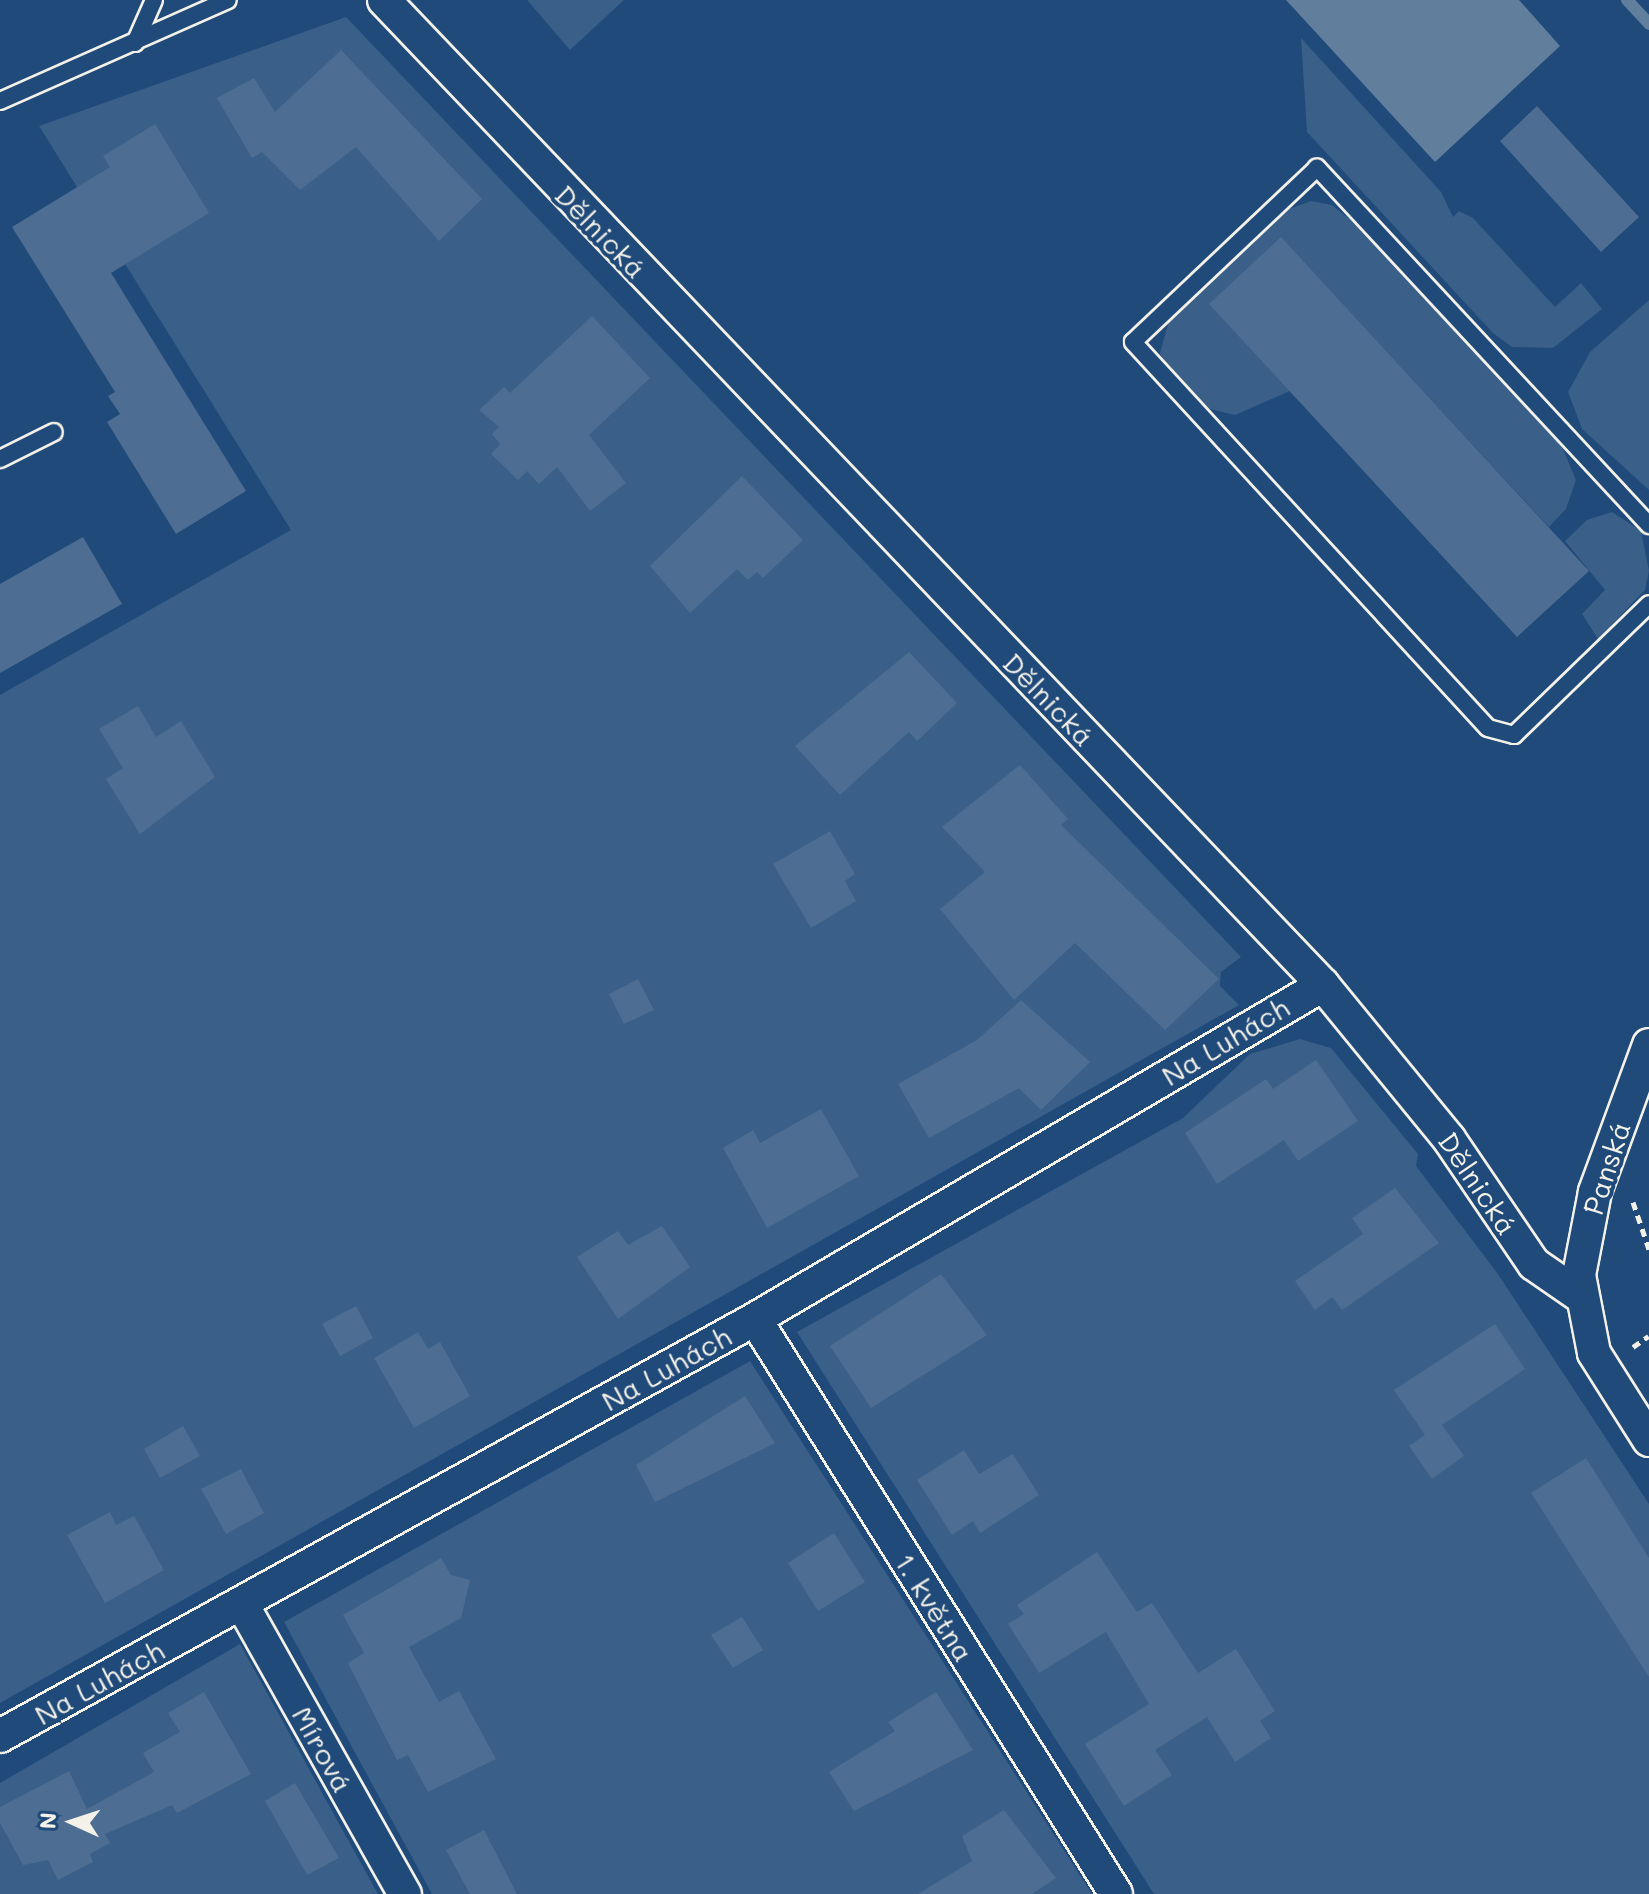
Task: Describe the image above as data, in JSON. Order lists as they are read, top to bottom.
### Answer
{
  "streets": {
    "street": [
      "Dělnická",
      "Na Luhách",
      "Panská",
      "1. května",
      "Mírová"
    ]
  },
  "crossings": [
    ["Dělnická", "Na Luhách"],
    ["Dělnická", "Panská"],
    ["Na Luhách", "1. května"],
    ["Na Luhách", "Mírová"]
  ],
  "north": "left"
}
